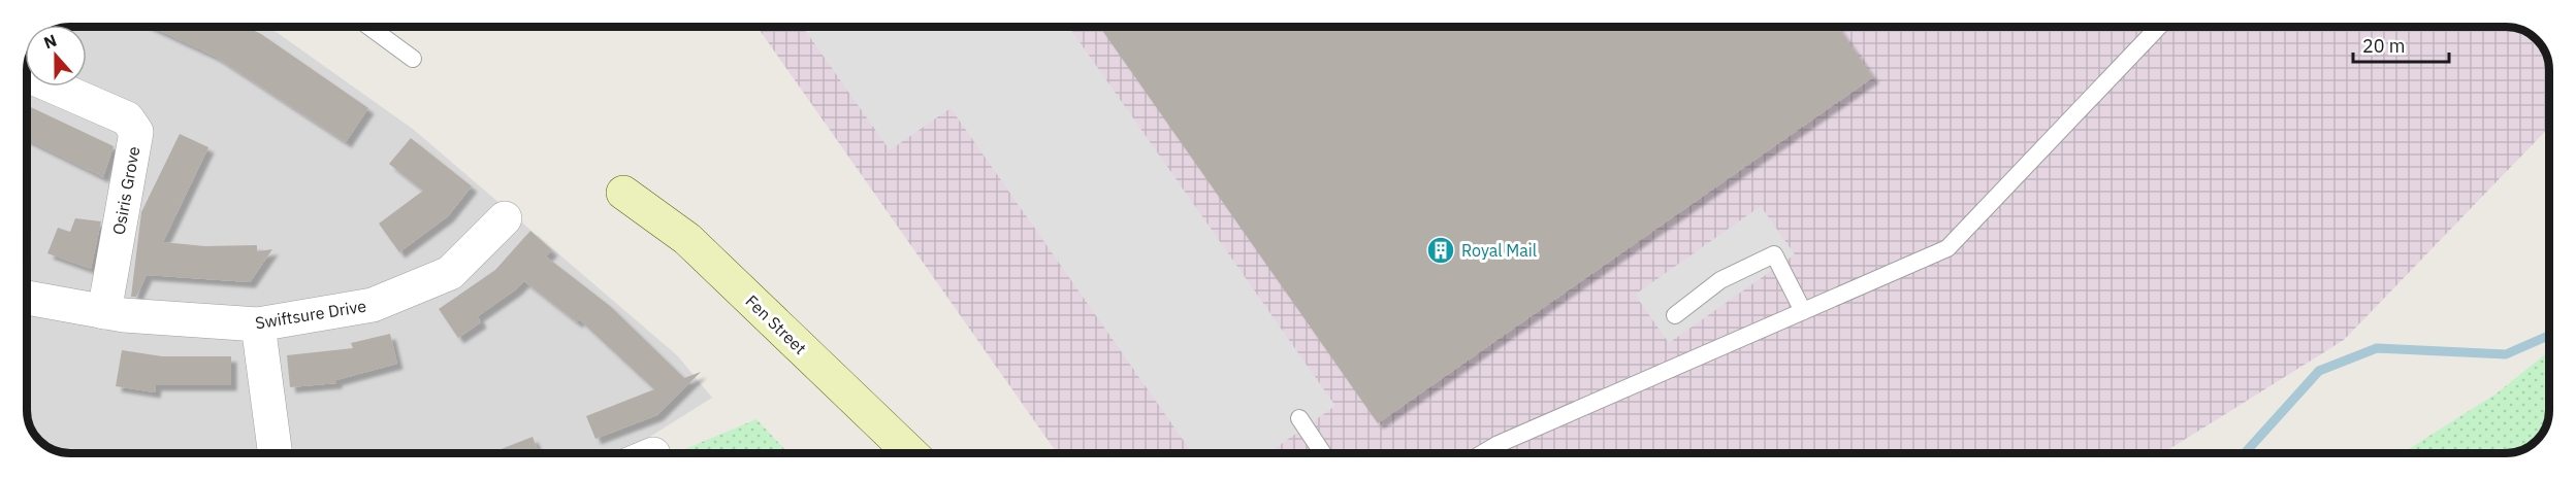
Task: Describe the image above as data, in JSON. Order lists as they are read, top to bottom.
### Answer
{
  "streets": {
    "street": ["Osiris Grove", "Swiftsure Drive", "Fen Street"]
  },
  "crossings": [
    ["Osiris Grove", "Swiftsure Drive"]
  ],
  "places": {
    "building": ["Royal Mail"]
  },
  "scale_bar": "20 m",
  "north": "top"
}
